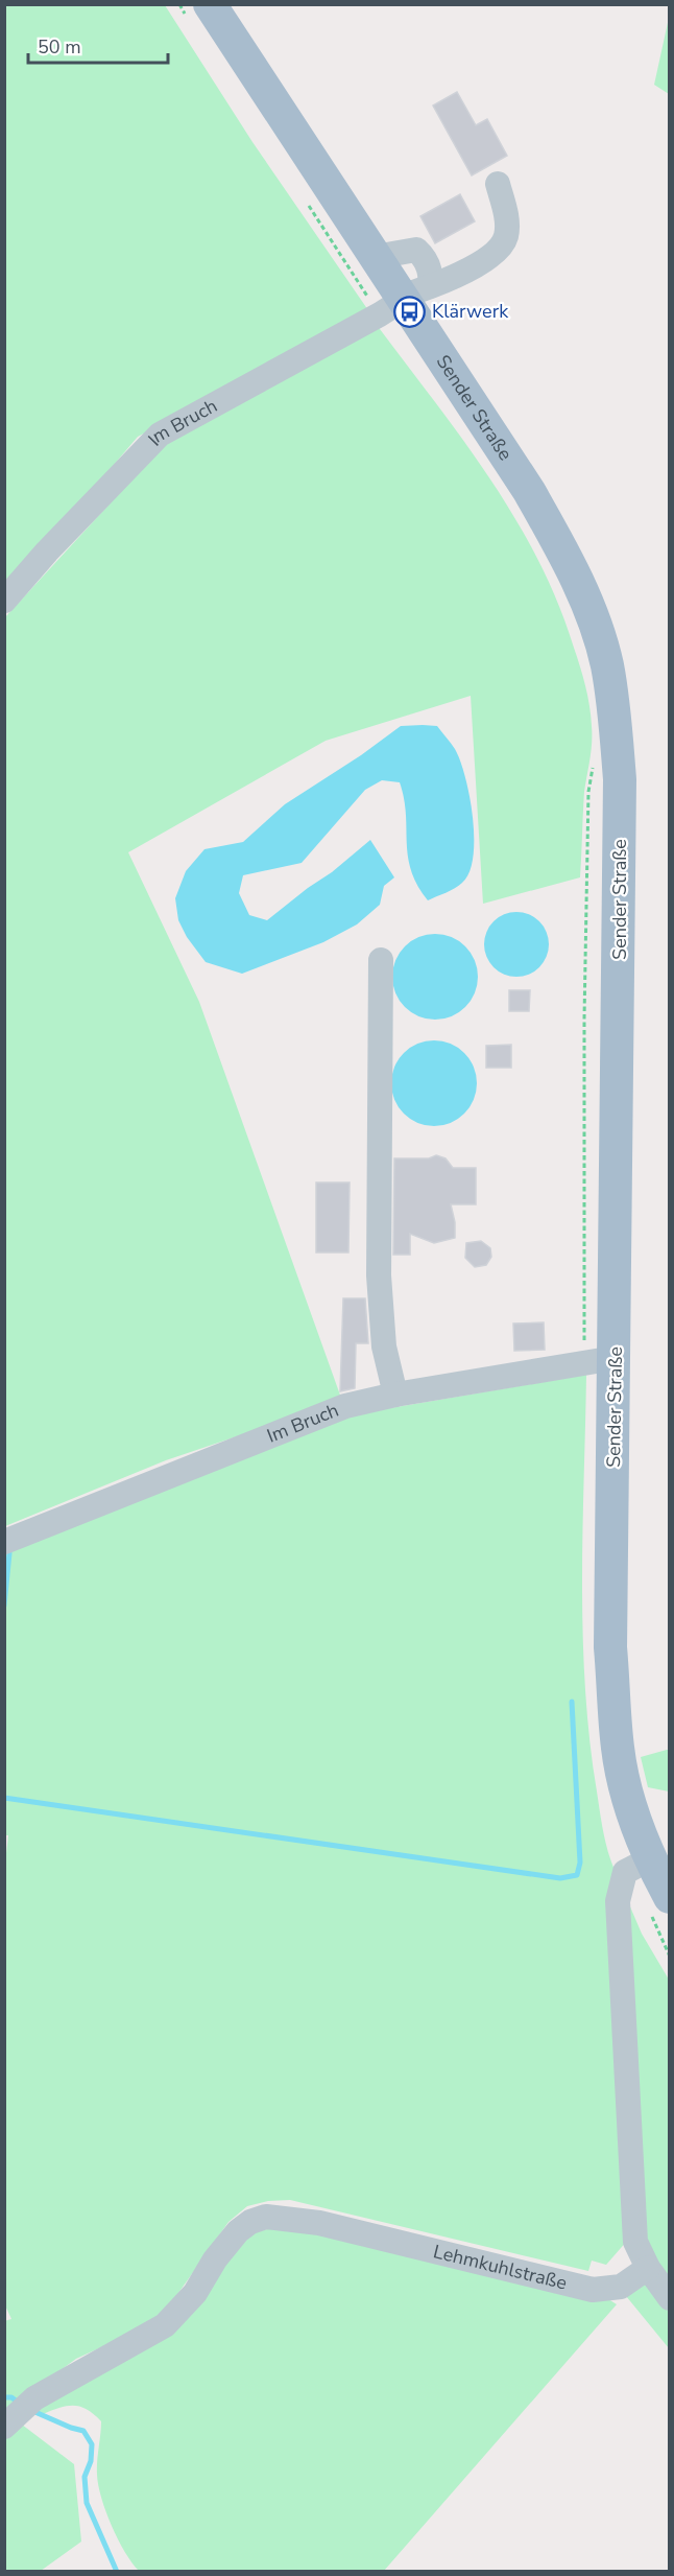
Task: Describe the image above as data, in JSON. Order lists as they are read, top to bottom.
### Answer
{
  "streets": {
    "main road": ["Sender Straße"],
    "street": ["Im Bruch", "Lehmkuhlstraße"]
  },
  "crossings": [
    ["Sender Straße", "Im Bruch"]
  ],
  "places": {
    "bus stop": ["Klärwerk"]
  },
  "scale_bar": "50 m"
}
